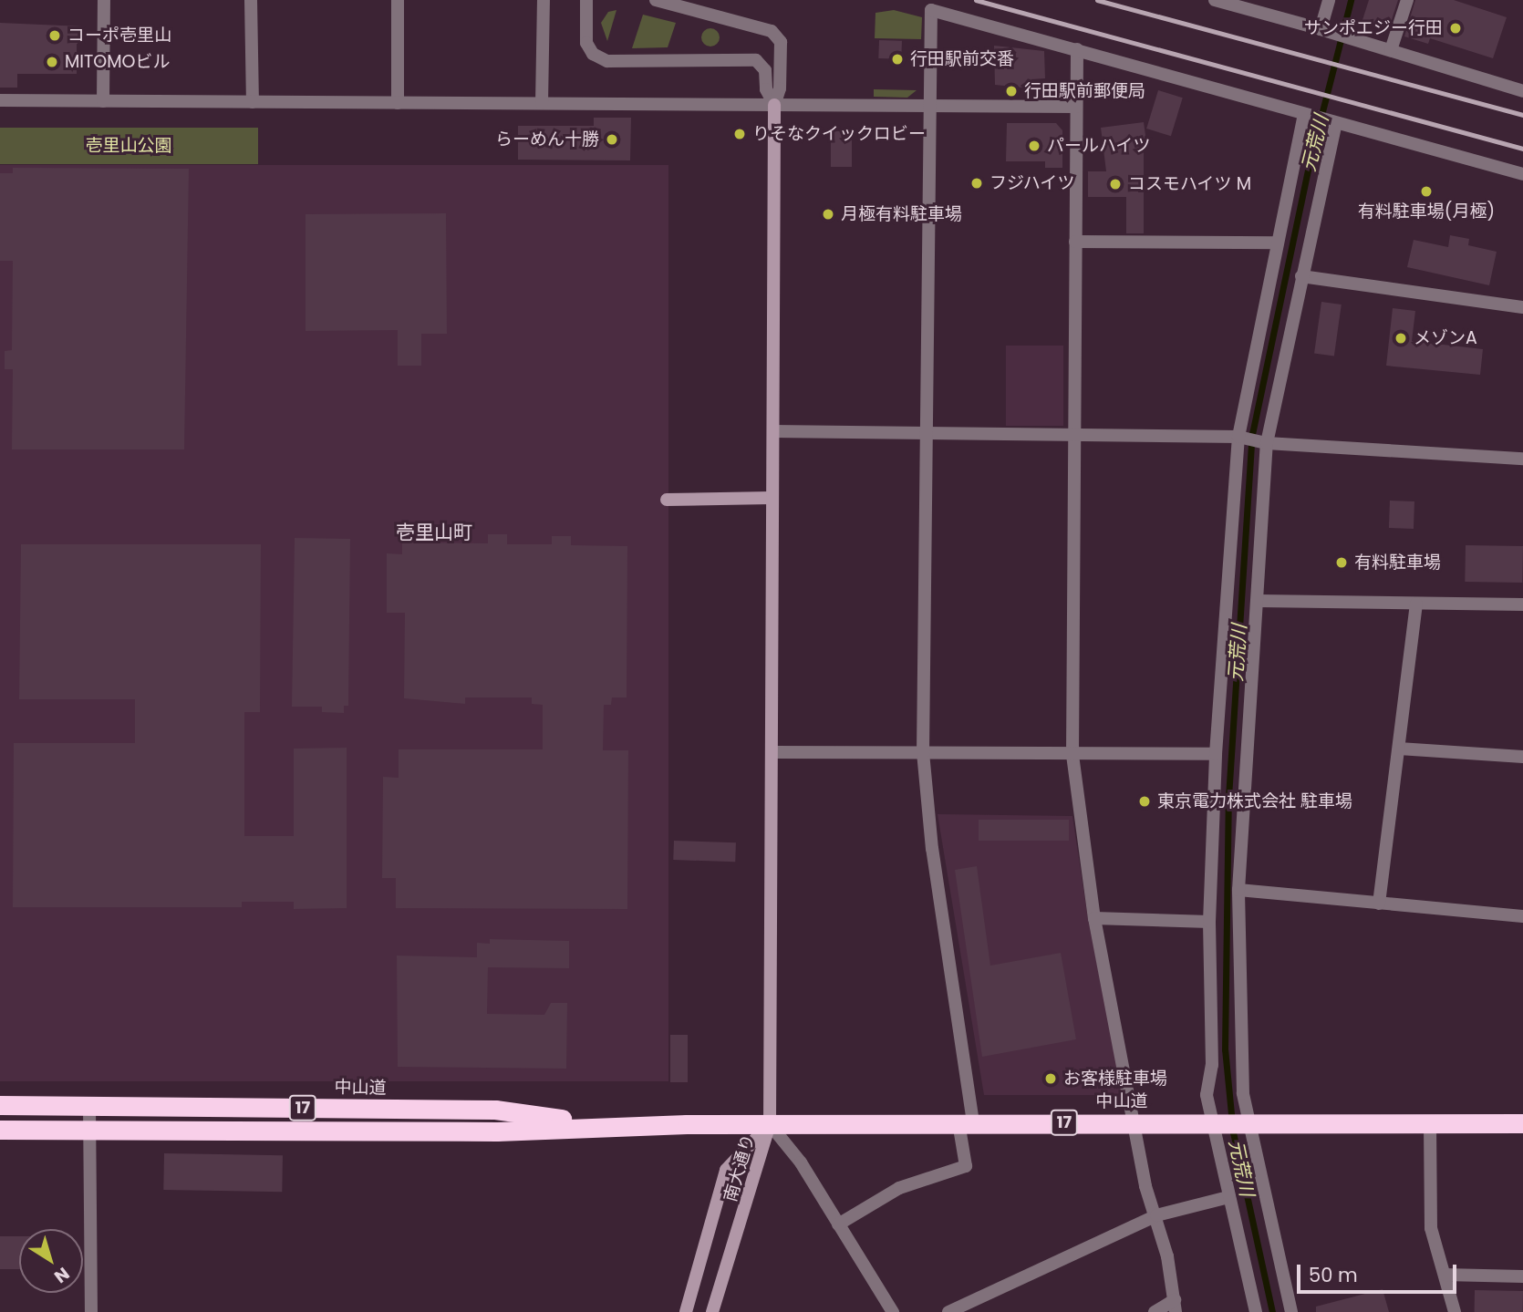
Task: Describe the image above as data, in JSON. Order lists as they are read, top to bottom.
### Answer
{
  "streets": {
    "highway": ["中山道", "17"],
    "main road": ["南大通り"]
  },
  "crossings": [
    ["中山道", "南大通り"]
  ],
  "districts": ["壱里山町"],
  "water": ["元荒川"],
  "parks": ["壱里山公園"],
  "places": [
    "サンポエジー行田",
    "コーポ壱里山",
    "行田駅前交番",
    "MITOMOビル",
    "行田駅前郵便局",
    "りそなクイックロビー",
    "らーめん十勝",
    "パールハイツ",
    "フジハイツ",
    "コスモハイツ M",
    "有料駐車場(月極)",
    "月極有料駐車場",
    "メゾンA",
    "有料駐車場",
    "東京電力株式会社 駐車場",
    "お客様駐車場"
  ],
  "scale_bar": "50 m",
  "north": "bottom right"
}
